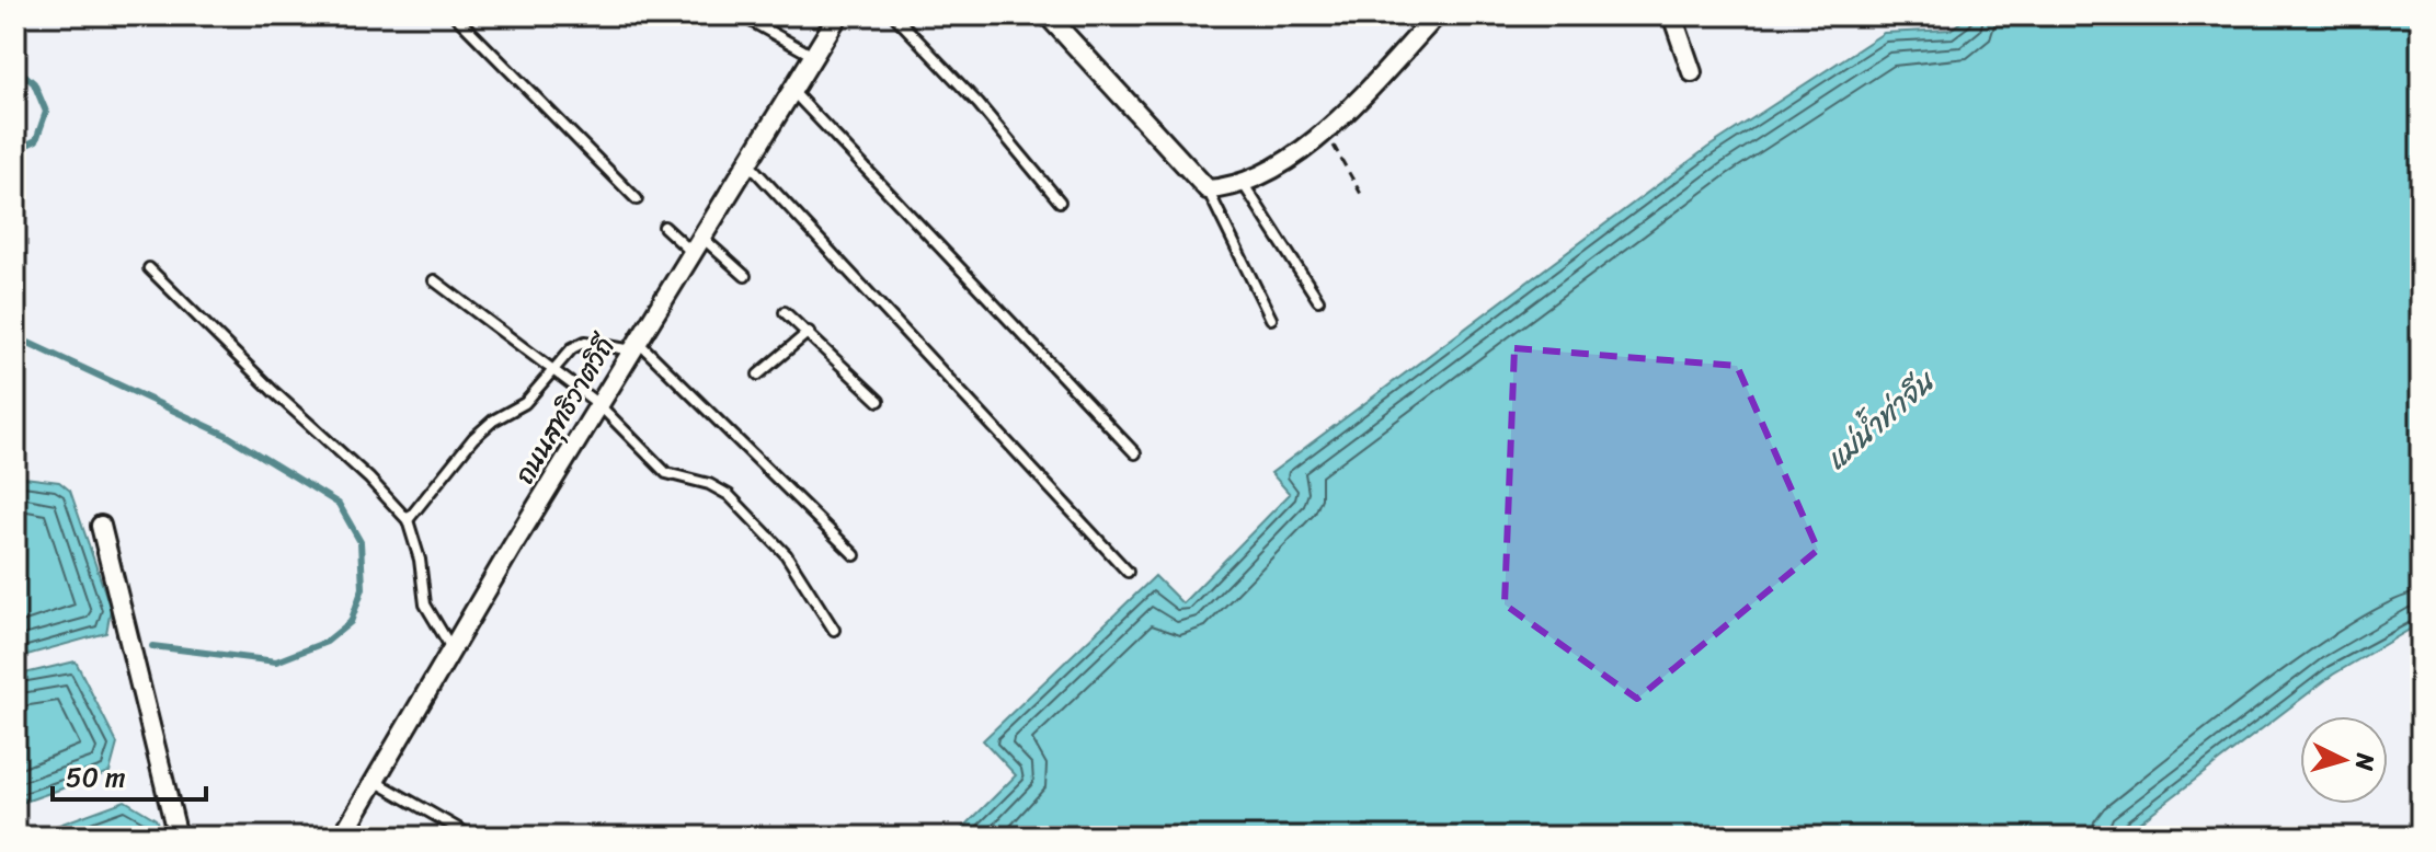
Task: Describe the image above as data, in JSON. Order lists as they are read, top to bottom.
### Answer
{
  "streets": {
    "street": ["ถนนสุทธิวาตวิถี"]
  },
  "water": ["แม่น้ำท่าจีน"],
  "scale_bar": "50 m",
  "north": "right"
}
